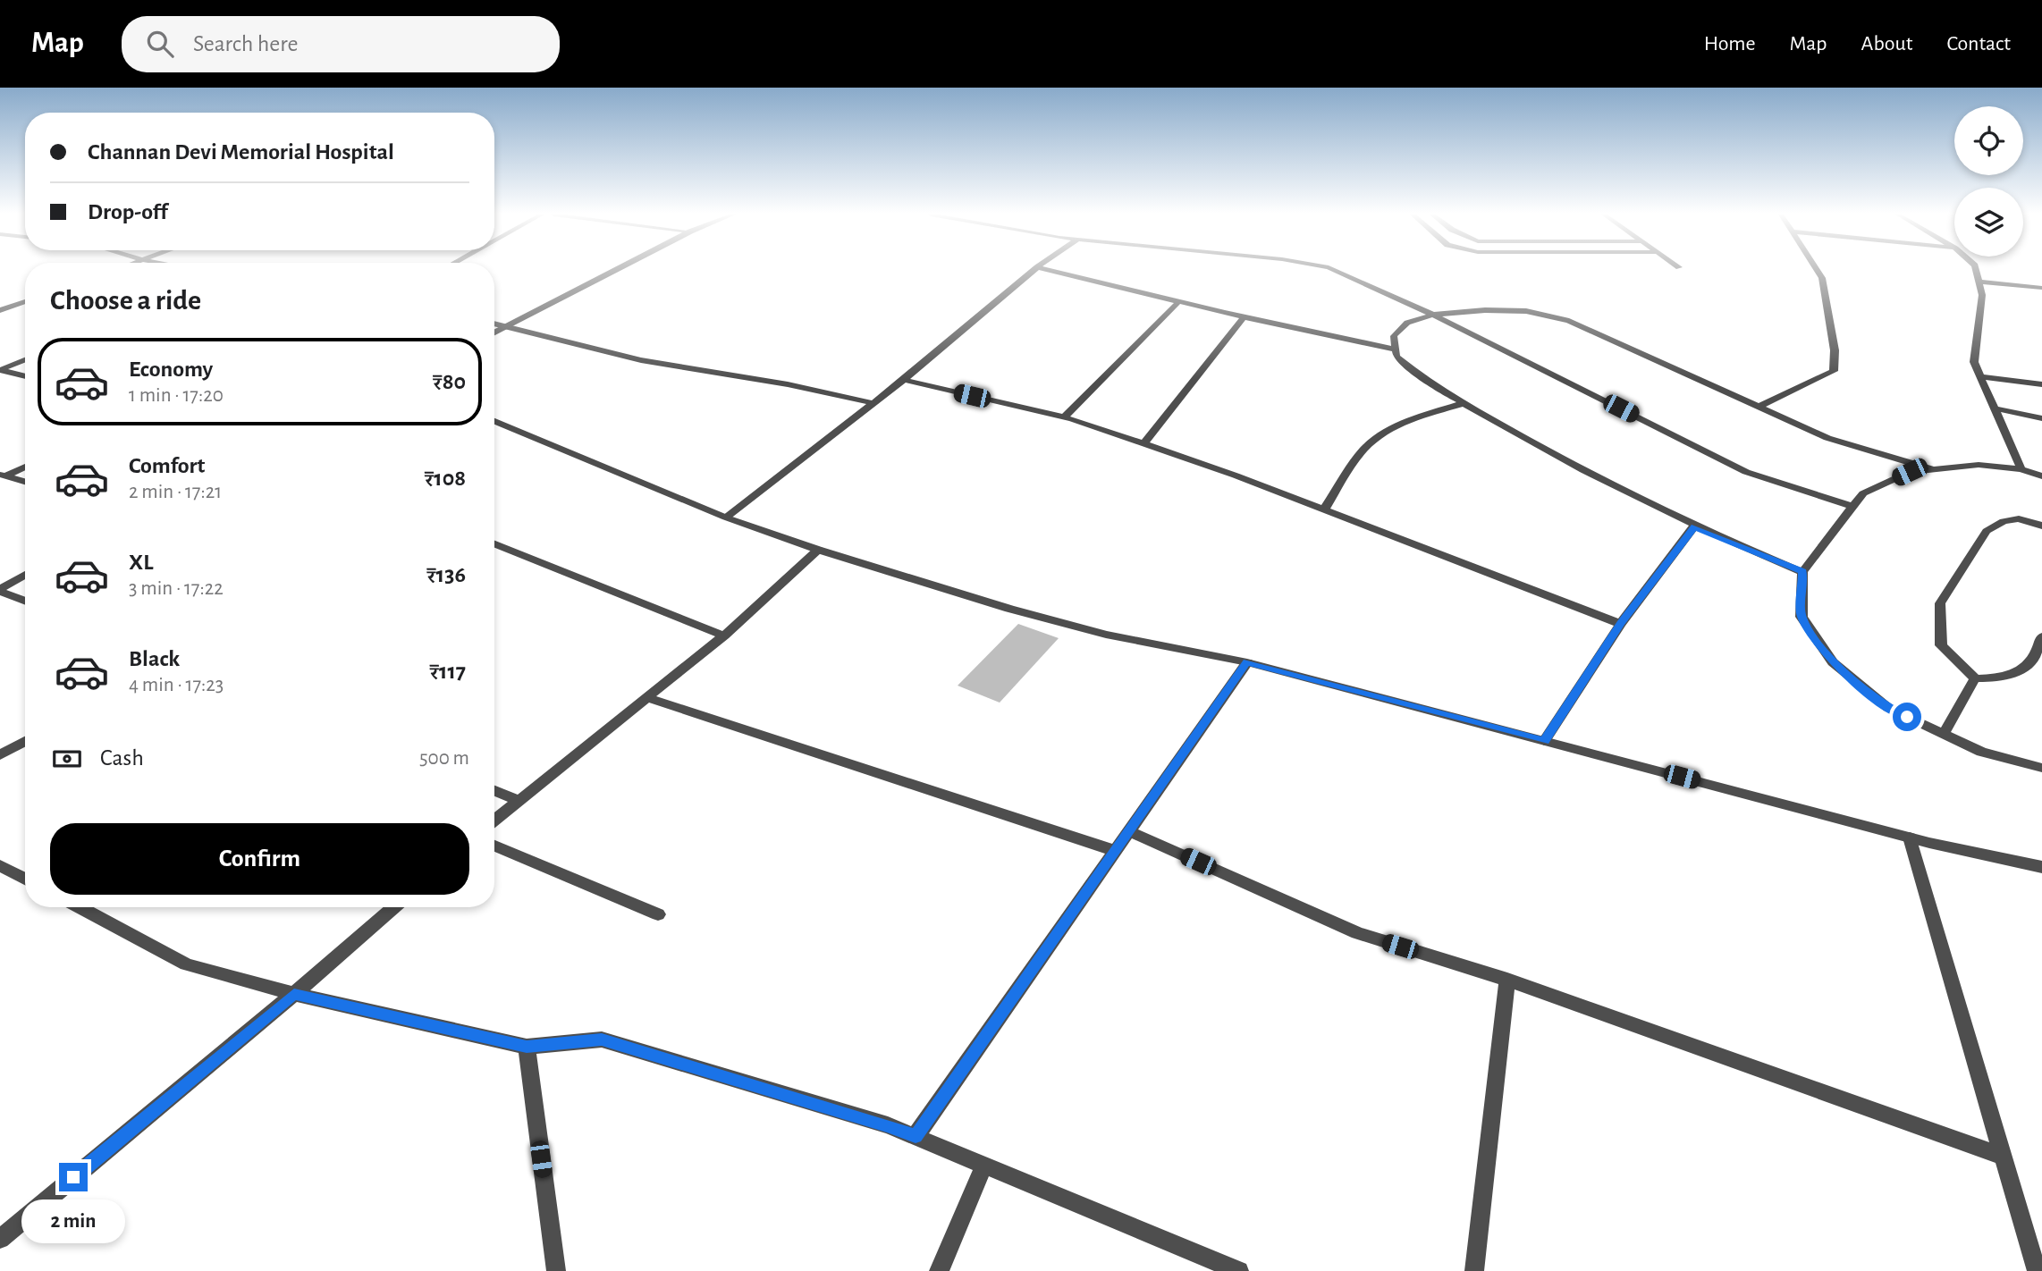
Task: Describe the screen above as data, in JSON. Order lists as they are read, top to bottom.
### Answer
{
  "page": {
    "header": "Map",
    "search": "Search here",
    "nav": [
      "Home",
      "Map",
      "About",
      "Contact"
    ],
    "banner": ["Channan Devi Memorial Hospital", "Drop-off"],
    "heading": "Choose a ride",
    "list": [
      {
        "name": "Economy",
        "note": "1 min · 17:20",
        "value": "₹80"
      },
      {
        "name": "Comfort",
        "note": "2 min · 17:21",
        "value": "₹108"
      },
      {
        "name": "XL",
        "note": "3 min · 17:22",
        "value": "₹136"
      },
      {
        "name": "Black",
        "note": "4 min · 17:23",
        "value": "₹117"
      }
    ],
    "pay": ["Cash", "500 m"],
    "buttons": "Confirm",
    "bubble": "2 min"
  }
}
